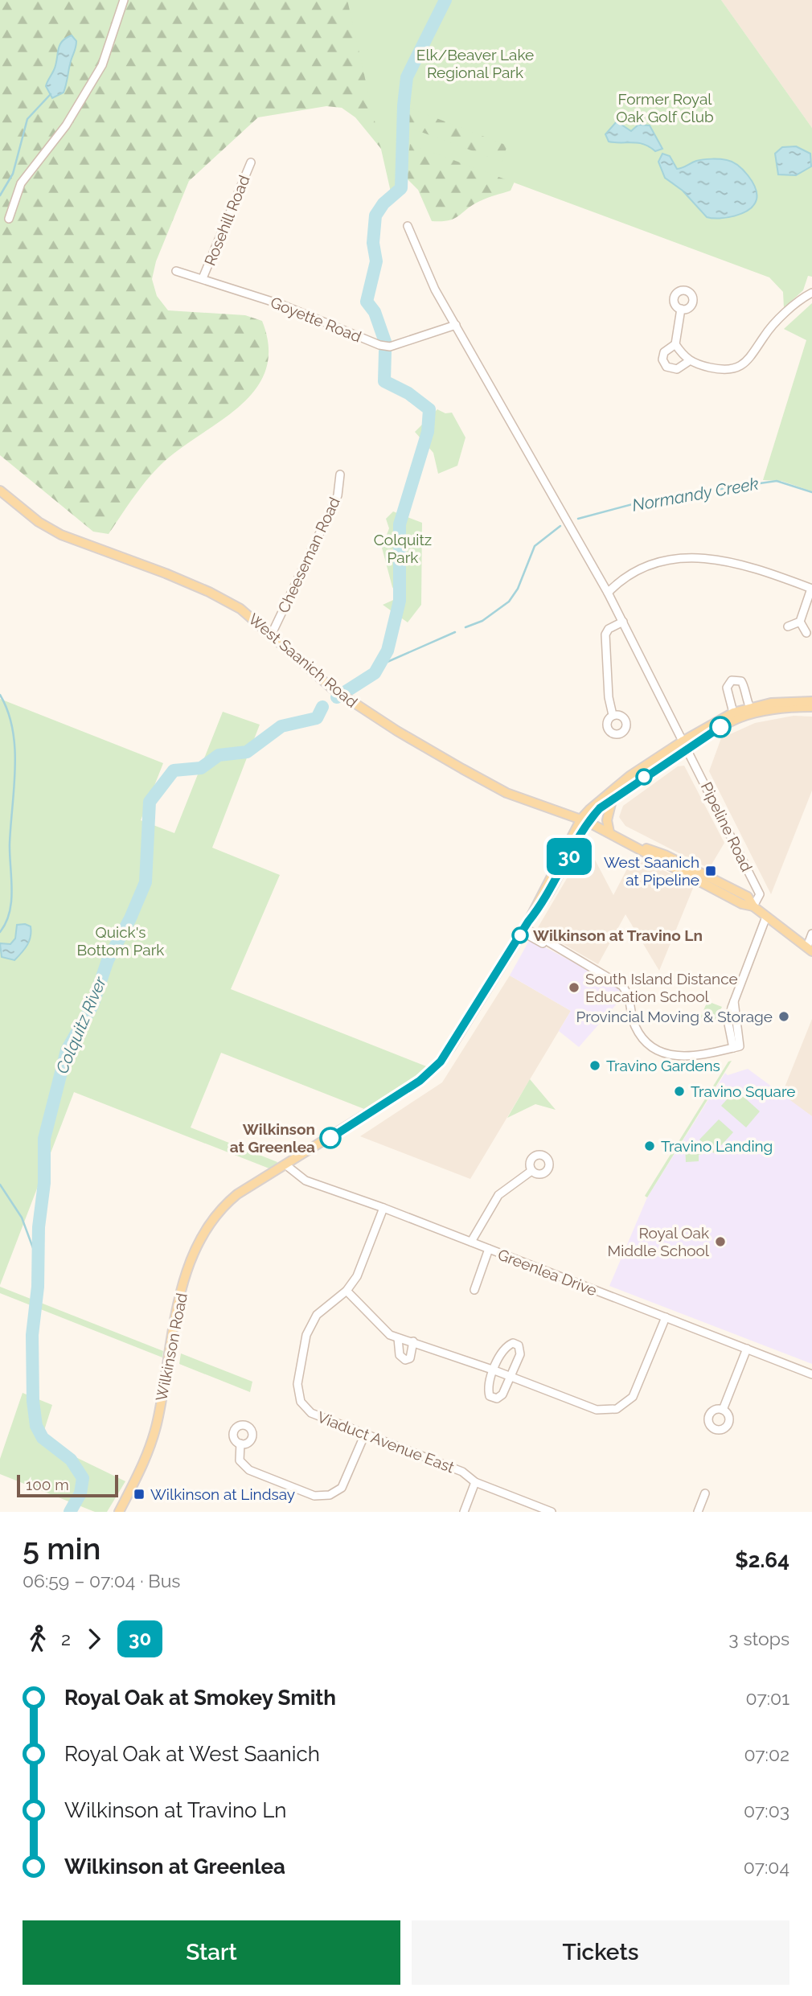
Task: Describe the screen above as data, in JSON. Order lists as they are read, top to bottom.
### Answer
{
  "streets": {
    "main road": ["West Saanich Road", "Wilkinson Road"],
    "street": [
      "Rosehill Road",
      "Goyette Road",
      "Cheeseman Road",
      "Pipeline Road",
      "Greenlea Drive",
      "Viaduct Avenue East"
    ]
  },
  "crossings": [
    ["Rosehill Road", "Goyette Road"],
    ["Cheeseman Road", "West Saanich Road"],
    ["West Saanich Road", "Pipeline Road"],
    ["West Saanich Road", "Wilkinson Road"],
    ["Greenlea Drive", "Wilkinson Road"],
    ["Greenlea Drive", "Viaduct Avenue East"]
  ],
  "water": ["Normandy Creek", "Colquitz River"],
  "parks": [
    "Elk/Beaver Lake Regional Park",
    "Former Royal Oak Golf Club",
    "Colquitz Park",
    "Quick's Bottom Park"
  ],
  "places": {
    "transit": ["West Saanich at Pipeline", "Wilkinson at Lindsay"],
    "other": [
      "Wilkinson at Travino Ln",
      "South Island Distance Education School",
      "Provincial Moving & Storage",
      "Travino Gardens",
      "Travino Square",
      "Wilkinson at Greenlea",
      "Travino Landing",
      "Royal Oak Middle School"
    ]
  },
  "lines": ["bus line 30"],
  "scale_bar": "100 m",
  "page": {
    "on_map": "30",
    "scale": "100 m",
    "heading": ["5 min", "06:59 – 07:04 · Bus", "$2.64"],
    "legs": ["2", "30", "3 stops"],
    "list": [
      {
        "name": "Royal Oak at Smokey Smith",
        "value": "07:01"
      },
      {
        "name": "Royal Oak at West Saanich",
        "value": "07:02"
      },
      {
        "name": "Wilkinson at Travino Ln",
        "value": "07:03"
      },
      {
        "name": "Wilkinson at Greenlea",
        "value": "07:04"
      }
    ],
    "buttons": ["Start", "Tickets"]
  }
}
